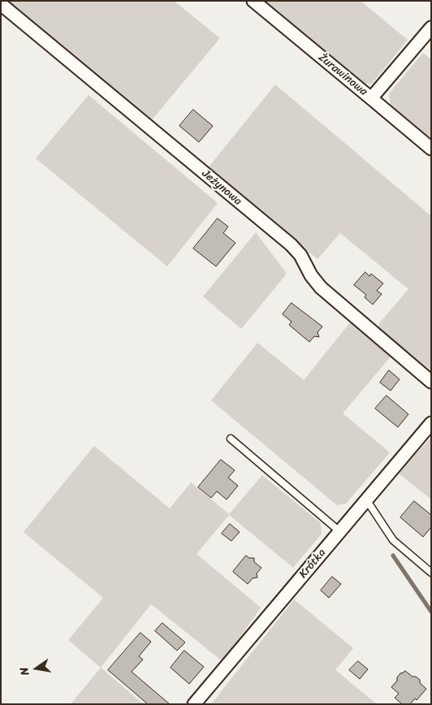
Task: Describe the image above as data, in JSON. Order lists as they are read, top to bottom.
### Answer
{
  "streets": {
    "street": ["Żurawinowa", "Jeżynowa", "Krótka"]
  },
  "north": "left"
}
